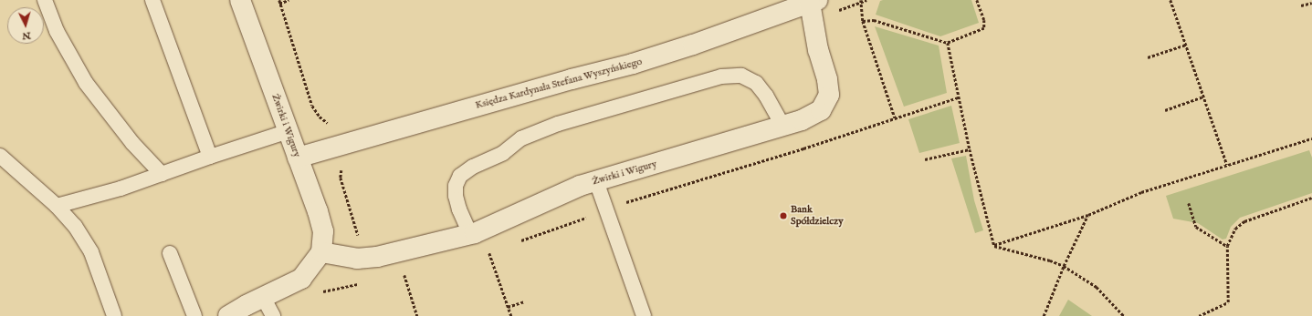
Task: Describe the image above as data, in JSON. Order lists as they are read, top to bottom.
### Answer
{
  "streets": {
    "street": ["Księdza Kardynała Stefana Wyszyńskiego", "Żwirki i Wigury"]
  },
  "crossings": [
    ["Księdza Kardynała Stefana Wyszyńskiego", "Żwirki i Wigury"]
  ],
  "places": ["Bank Spółdzielczy"],
  "north": "bottom"
}
